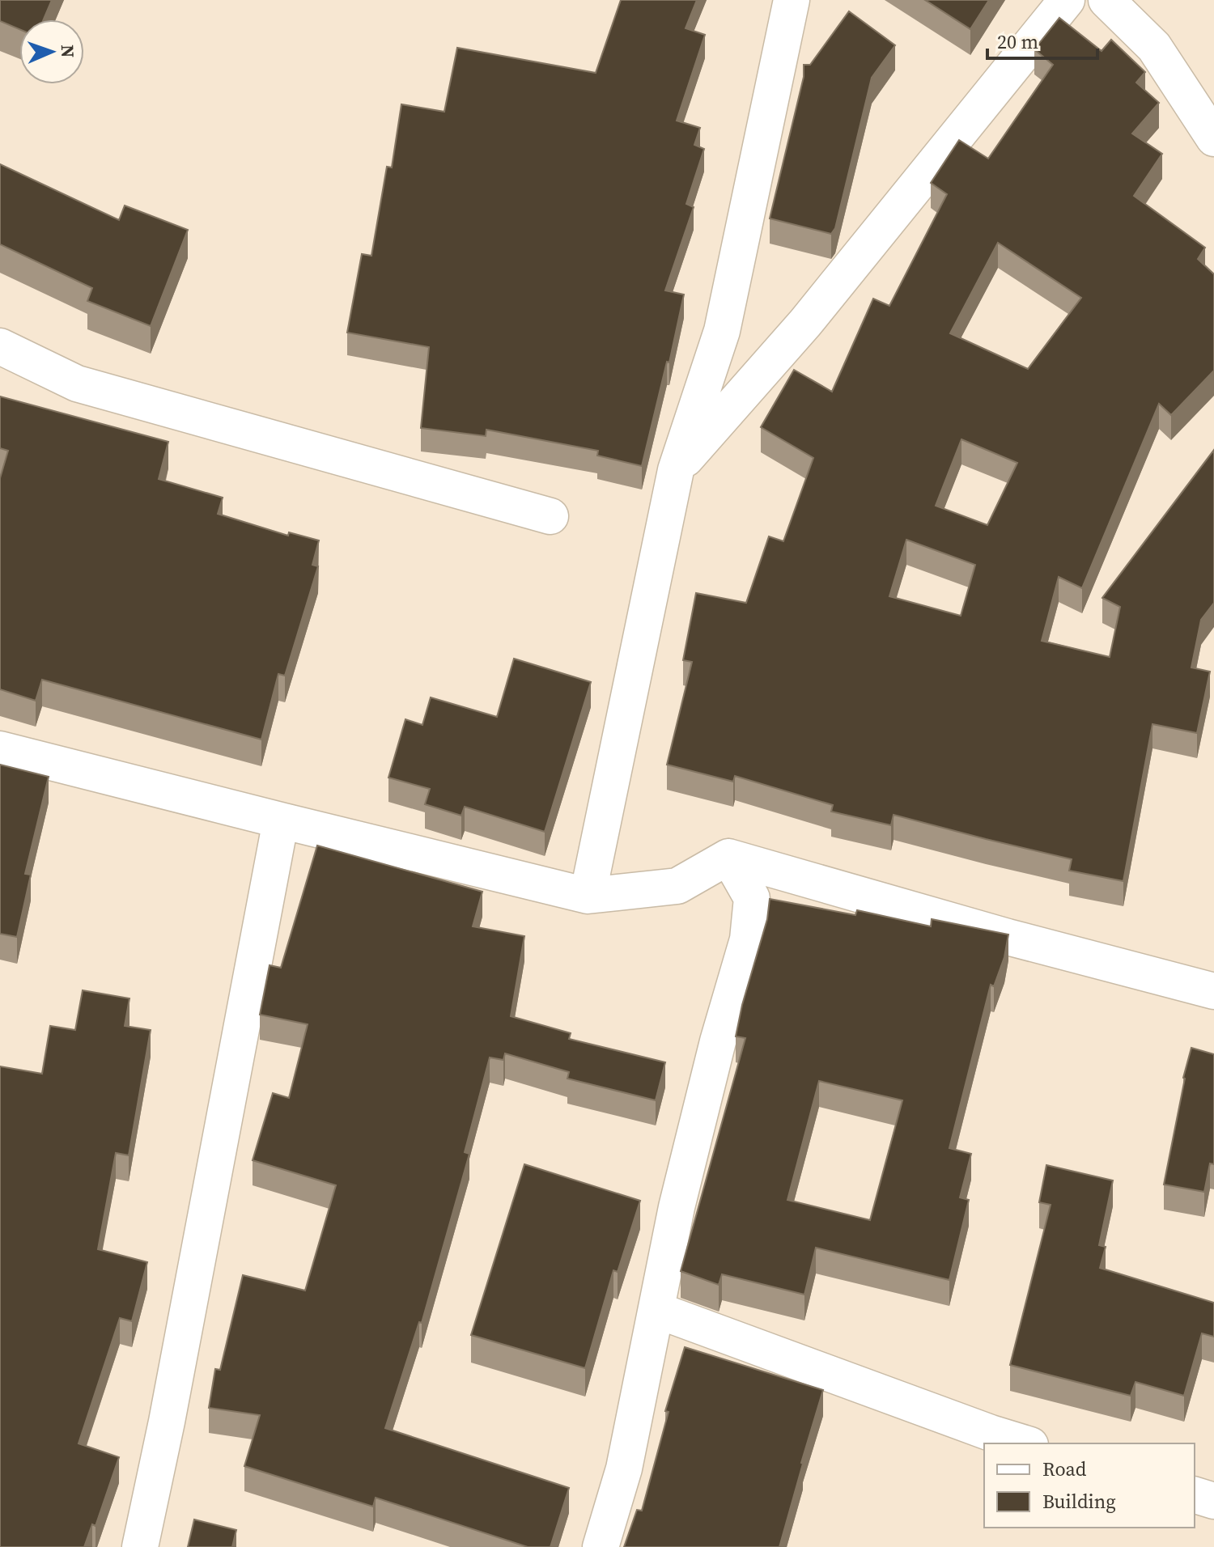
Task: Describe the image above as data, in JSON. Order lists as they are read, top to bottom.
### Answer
{
  "legend": ["Road", "Building"],
  "scale_bar": "20 m",
  "north": "right"
}
